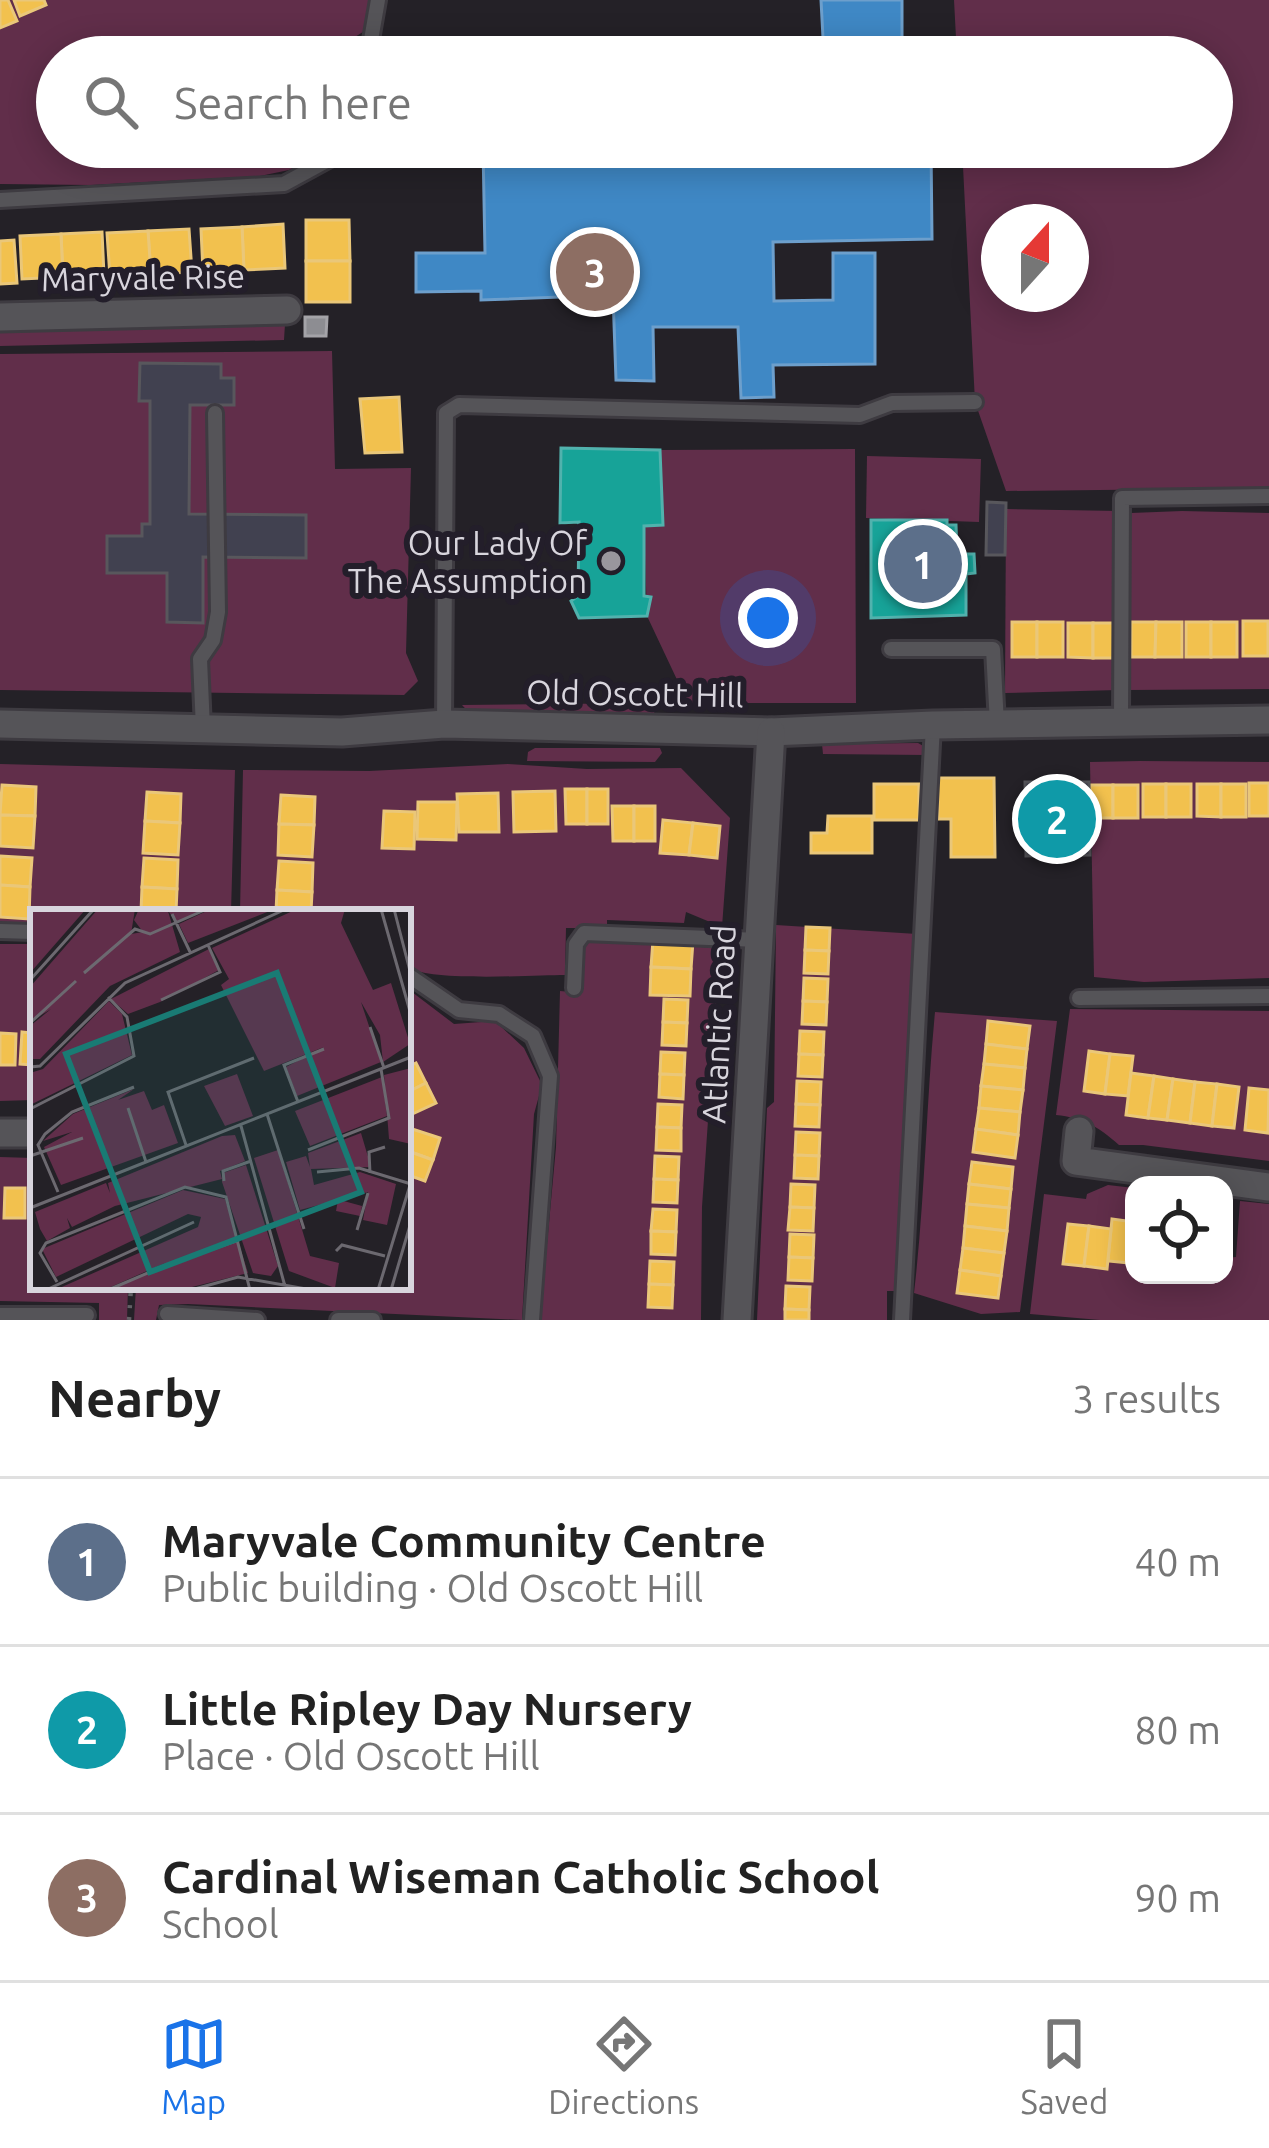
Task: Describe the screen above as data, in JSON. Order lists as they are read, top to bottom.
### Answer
{
  "streets": {
    "street": ["Maryvale Rise", "Old Oscott Hill", "Atlantic Road"]
  },
  "crossings": [
    ["Old Oscott Hill", "Atlantic Road"]
  ],
  "places": ["Our Lady Of The Assumption"],
  "north": "top",
  "page": {
    "search": "Search here",
    "pins": ["3", "1", "2"],
    "heading": ["Nearby", "3 results"],
    "list": [
      {
        "mark": "1",
        "name": "Maryvale Community Centre",
        "note": "Public building · Old Oscott Hill",
        "value": "40 m"
      },
      {
        "mark": "2",
        "name": "Little Ripley Day Nursery",
        "note": "Place · Old Oscott Hill",
        "value": "80 m"
      },
      {
        "mark": "3",
        "name": "Cardinal Wiseman Catholic School",
        "note": "School",
        "value": "90 m"
      }
    ],
    "nav": ["Map", "Directions", "Saved"]
  }
}
